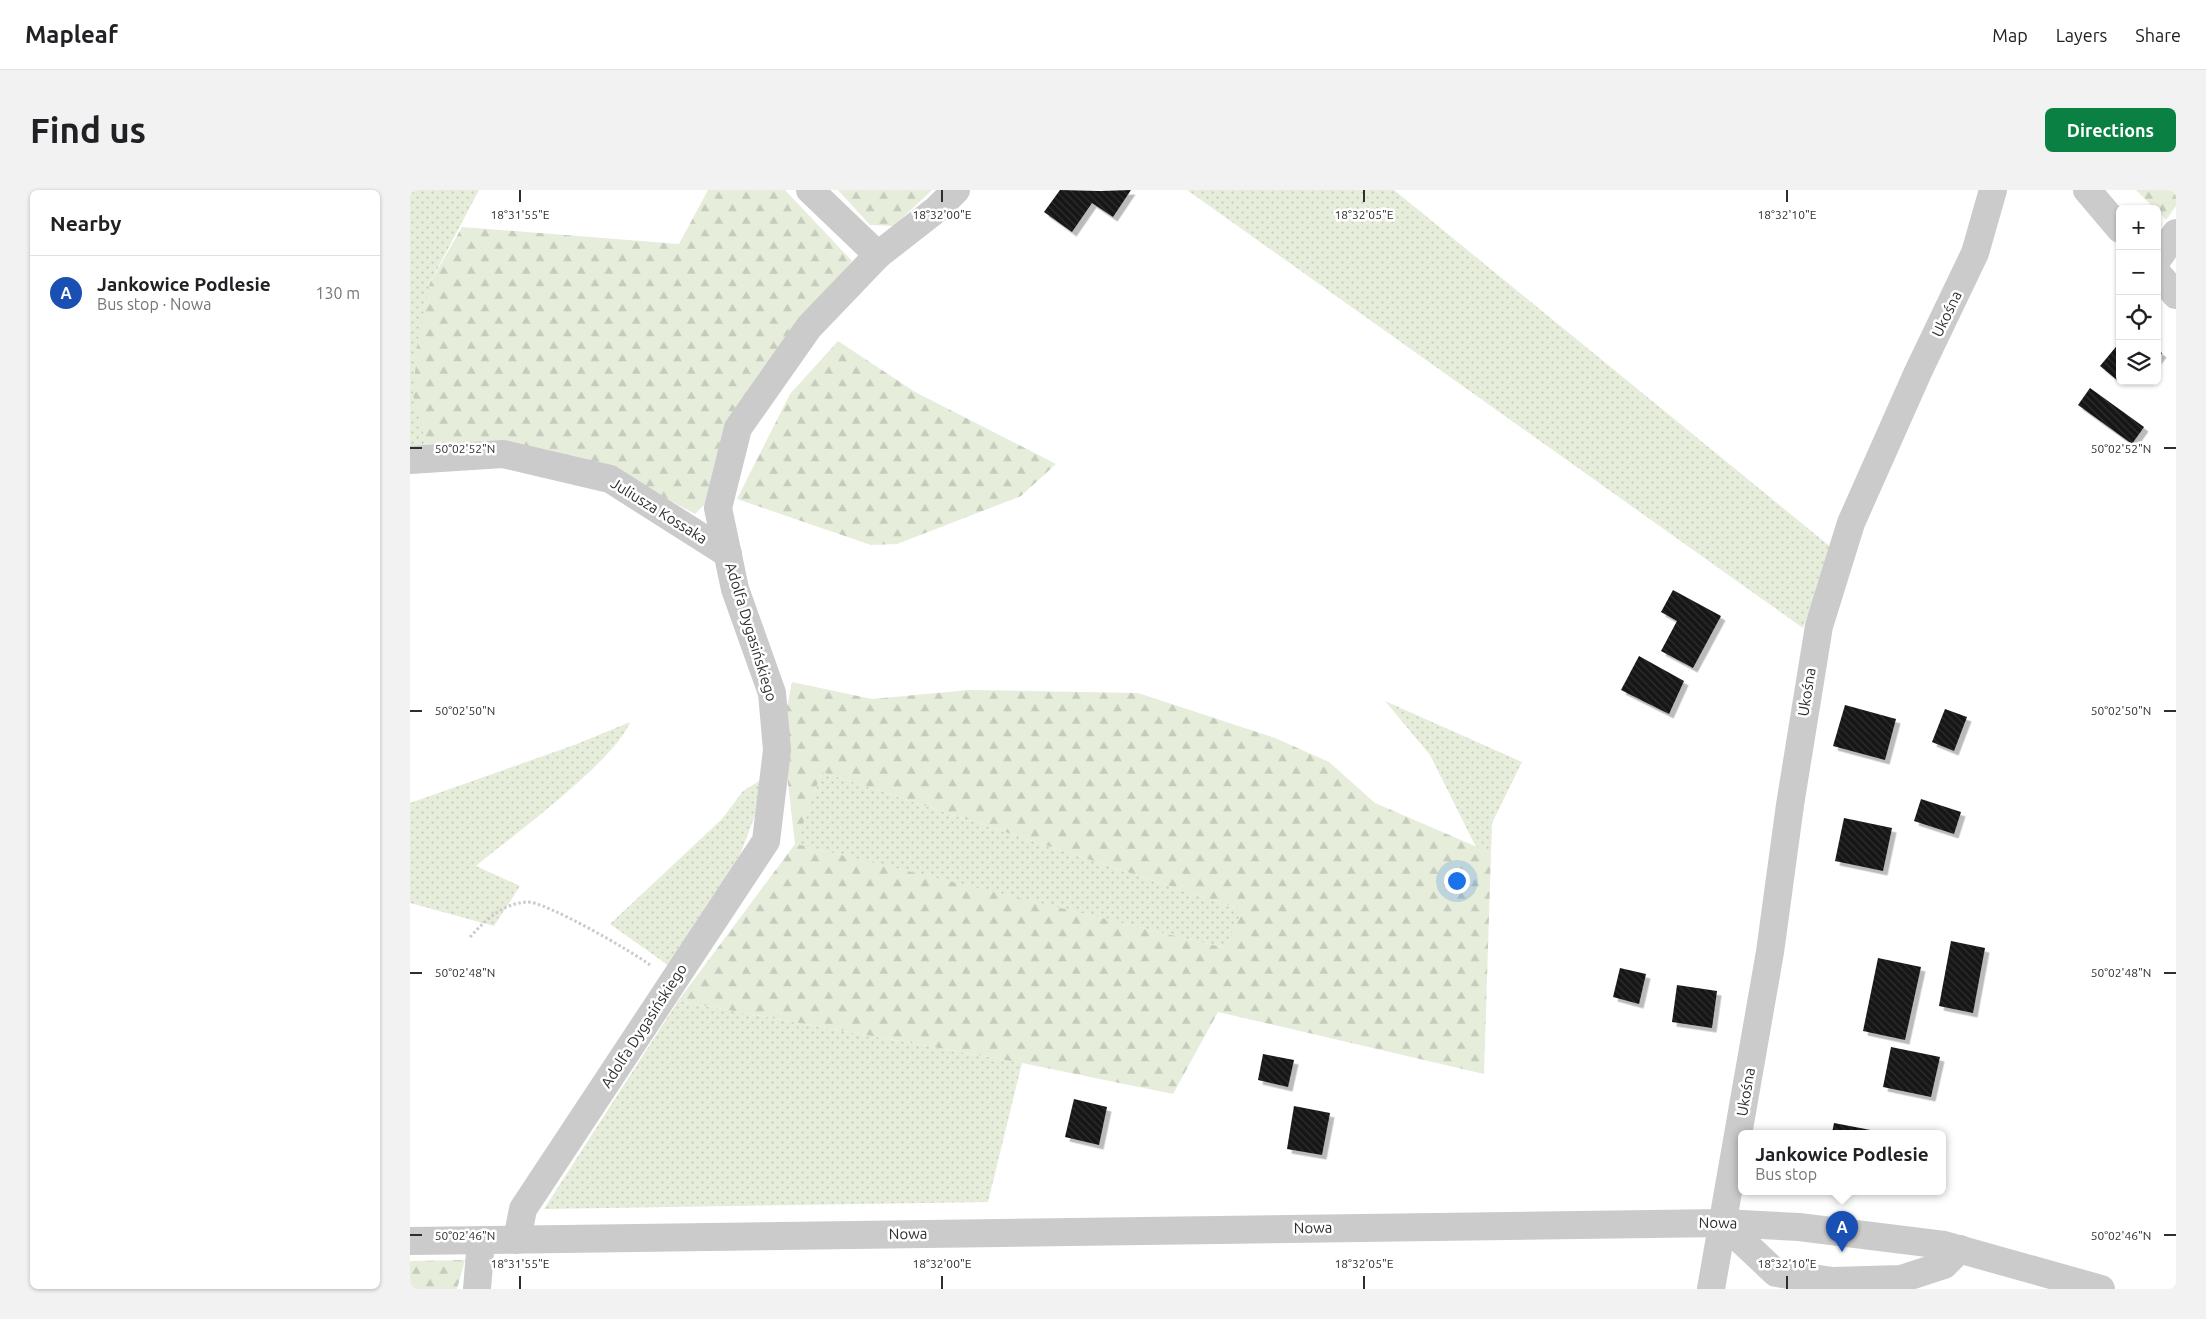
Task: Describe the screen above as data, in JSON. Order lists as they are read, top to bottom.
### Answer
{
  "streets": {
    "street": [
      "Ukośna",
      "Juliusza Kossaka",
      "Adolfa Dygasińskiego",
      "Nowa"
    ]
  },
  "crossings": [
    ["Ukośna", "Nowa"],
    ["Juliusza Kossaka", "Adolfa Dygasińskiego"],
    ["Adolfa Dygasińskiego", "Nowa"]
  ],
  "page": {
    "header": "Mapleaf",
    "nav": ["Map", "Layers", "Share"],
    "buttons": "Directions",
    "title": "Find us",
    "heading": "Nearby",
    "map_buttons": ["+", "−"],
    "list": [
      {
        "mark": "A",
        "name": "Jankowice Podlesie",
        "note": "Bus stop · Nowa",
        "value": "130 m"
      }
    ],
    "popup": ["Jankowice Podlesie", "Bus stop"],
    "pins": "A"
  },
  "coordinates": [
    "18°31'55\"E",
    "18°32'00\"E",
    "18°32'05\"E",
    "18°32'10\"E",
    "50°02'52\"N",
    "50°02'50\"N",
    "50°02'48\"N",
    "50°02'46\"N"
  ]
}
